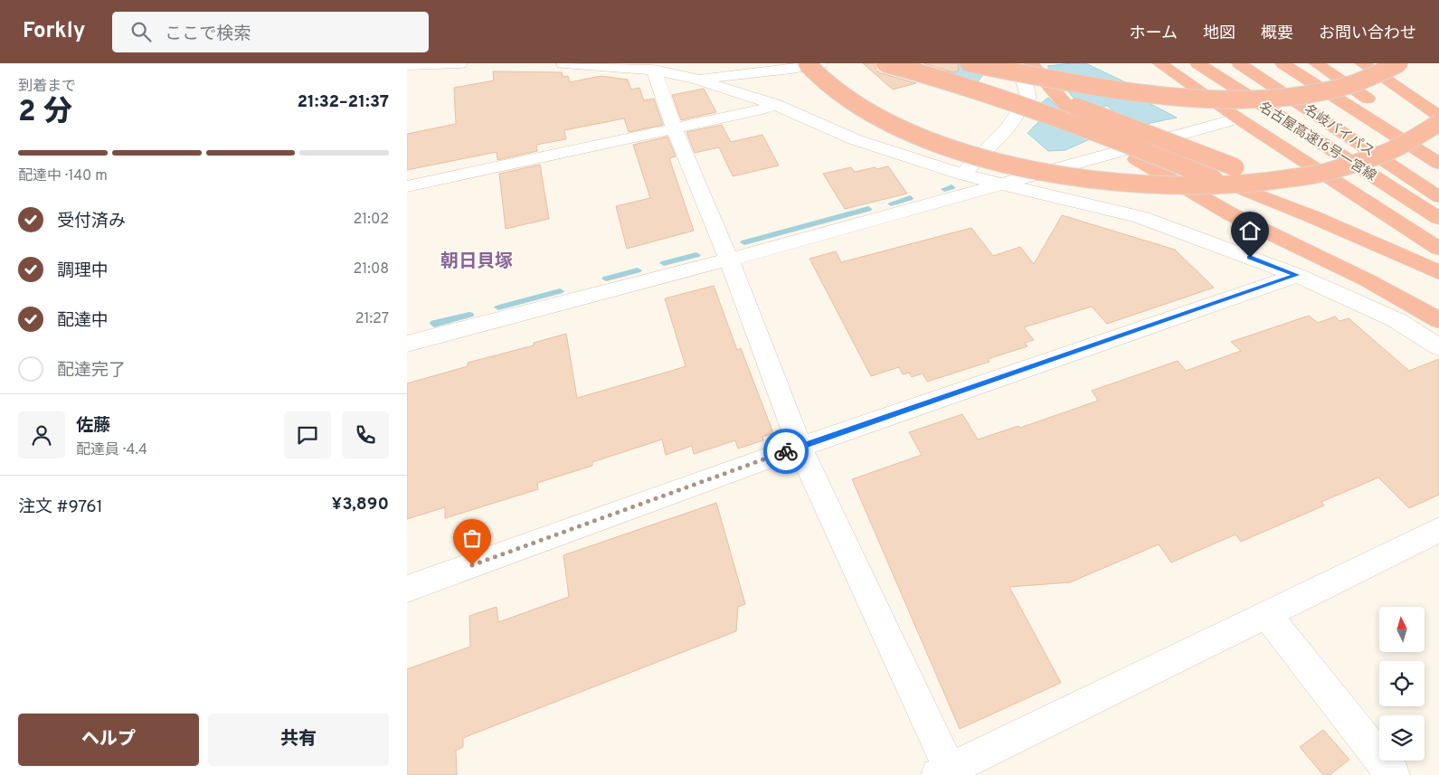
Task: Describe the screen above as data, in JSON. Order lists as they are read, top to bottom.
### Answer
{
  "streets": {
    "highway": ["名岐バイパス", "名古屋高速16号一宮線"]
  },
  "districts": ["朝日貝塚"],
  "north": "top",
  "page": {
    "header": "Forkly",
    "search": "ここで検索",
    "nav": [
      "ホーム",
      "地図",
      "概要",
      "お問い合わせ"
    ],
    "heading": ["2 分", "到着まで", "21:32–21:37"],
    "panel": [
      "佐藤",
      "配達員 · 4.4",
      "注文 #9761",
      "¥3,890"
    ],
    "bar": "配達中 · 140 m",
    "list": [
      ["受付済み", "21:02"],
      ["調理中", "21:08"],
      ["配達中", "21:27"],
      "配達完了"
    ],
    "buttons": ["ヘルプ", "共有"]
  }
}
